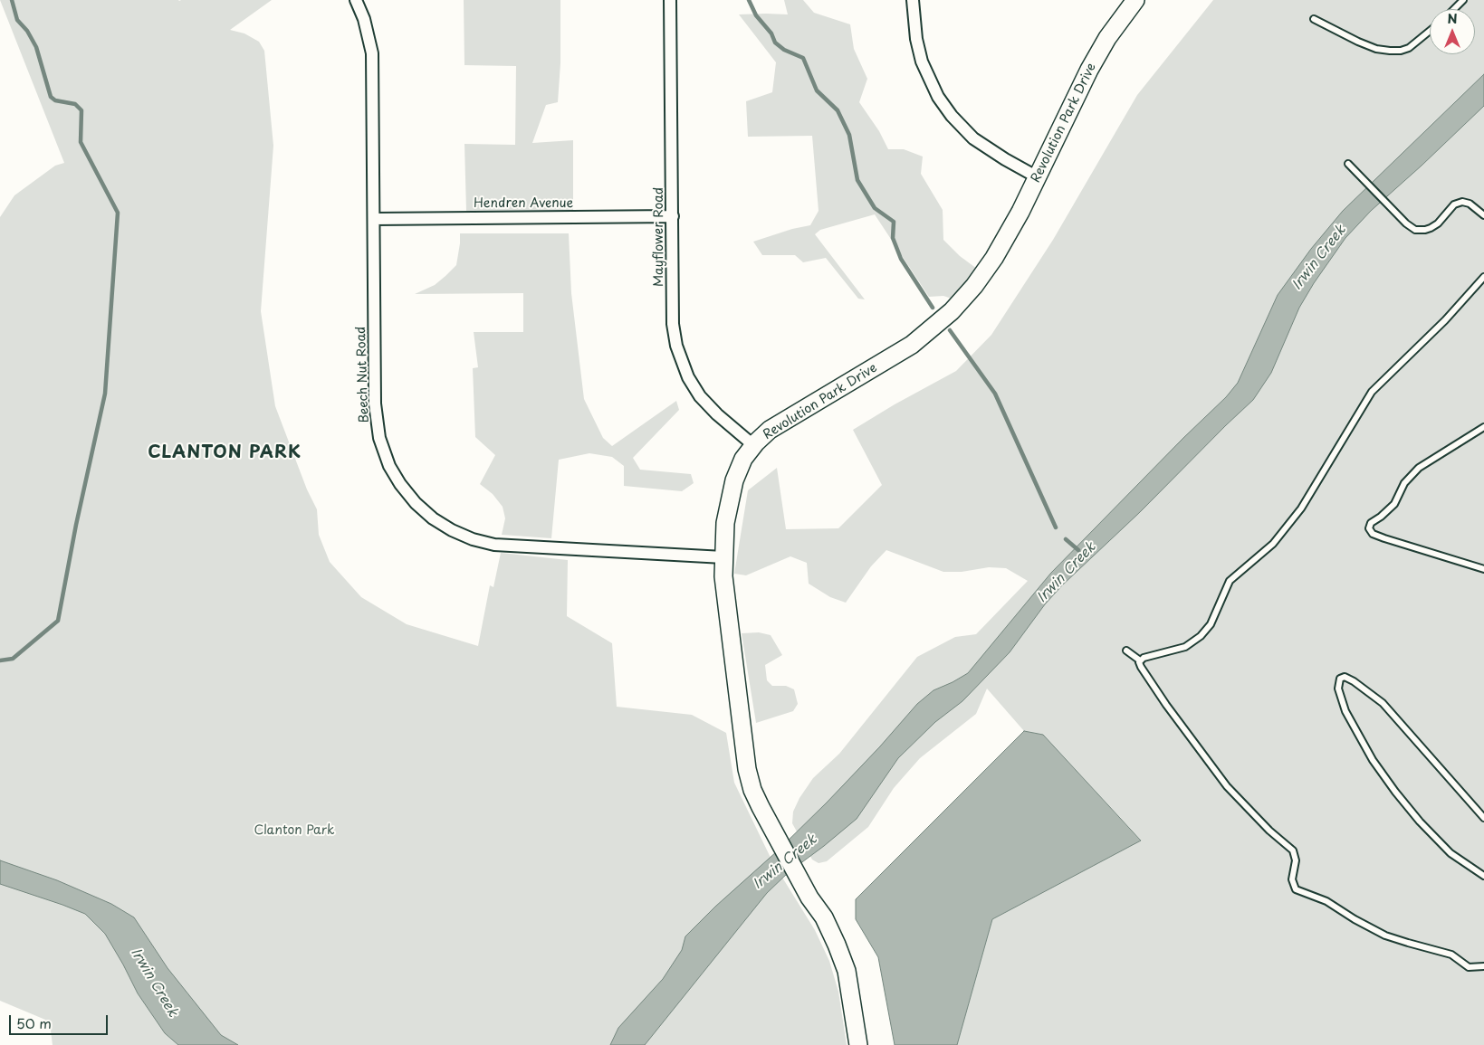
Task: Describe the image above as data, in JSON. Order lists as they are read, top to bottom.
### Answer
{
  "streets": {
    "street": [
      "Revolution Park Drive",
      "Hendren Avenue",
      "Mayflower Road",
      "Beech Nut Road"
    ]
  },
  "crossings": [
    ["Revolution Park Drive", "Mayflower Road"],
    ["Revolution Park Drive", "Beech Nut Road"],
    ["Hendren Avenue", "Mayflower Road"],
    ["Hendren Avenue", "Beech Nut Road"]
  ],
  "districts": ["CLANTON PARK"],
  "water": ["Irwin Creek"],
  "parks": ["Clanton Park"],
  "scale_bar": "50 m",
  "north": "top"
}
